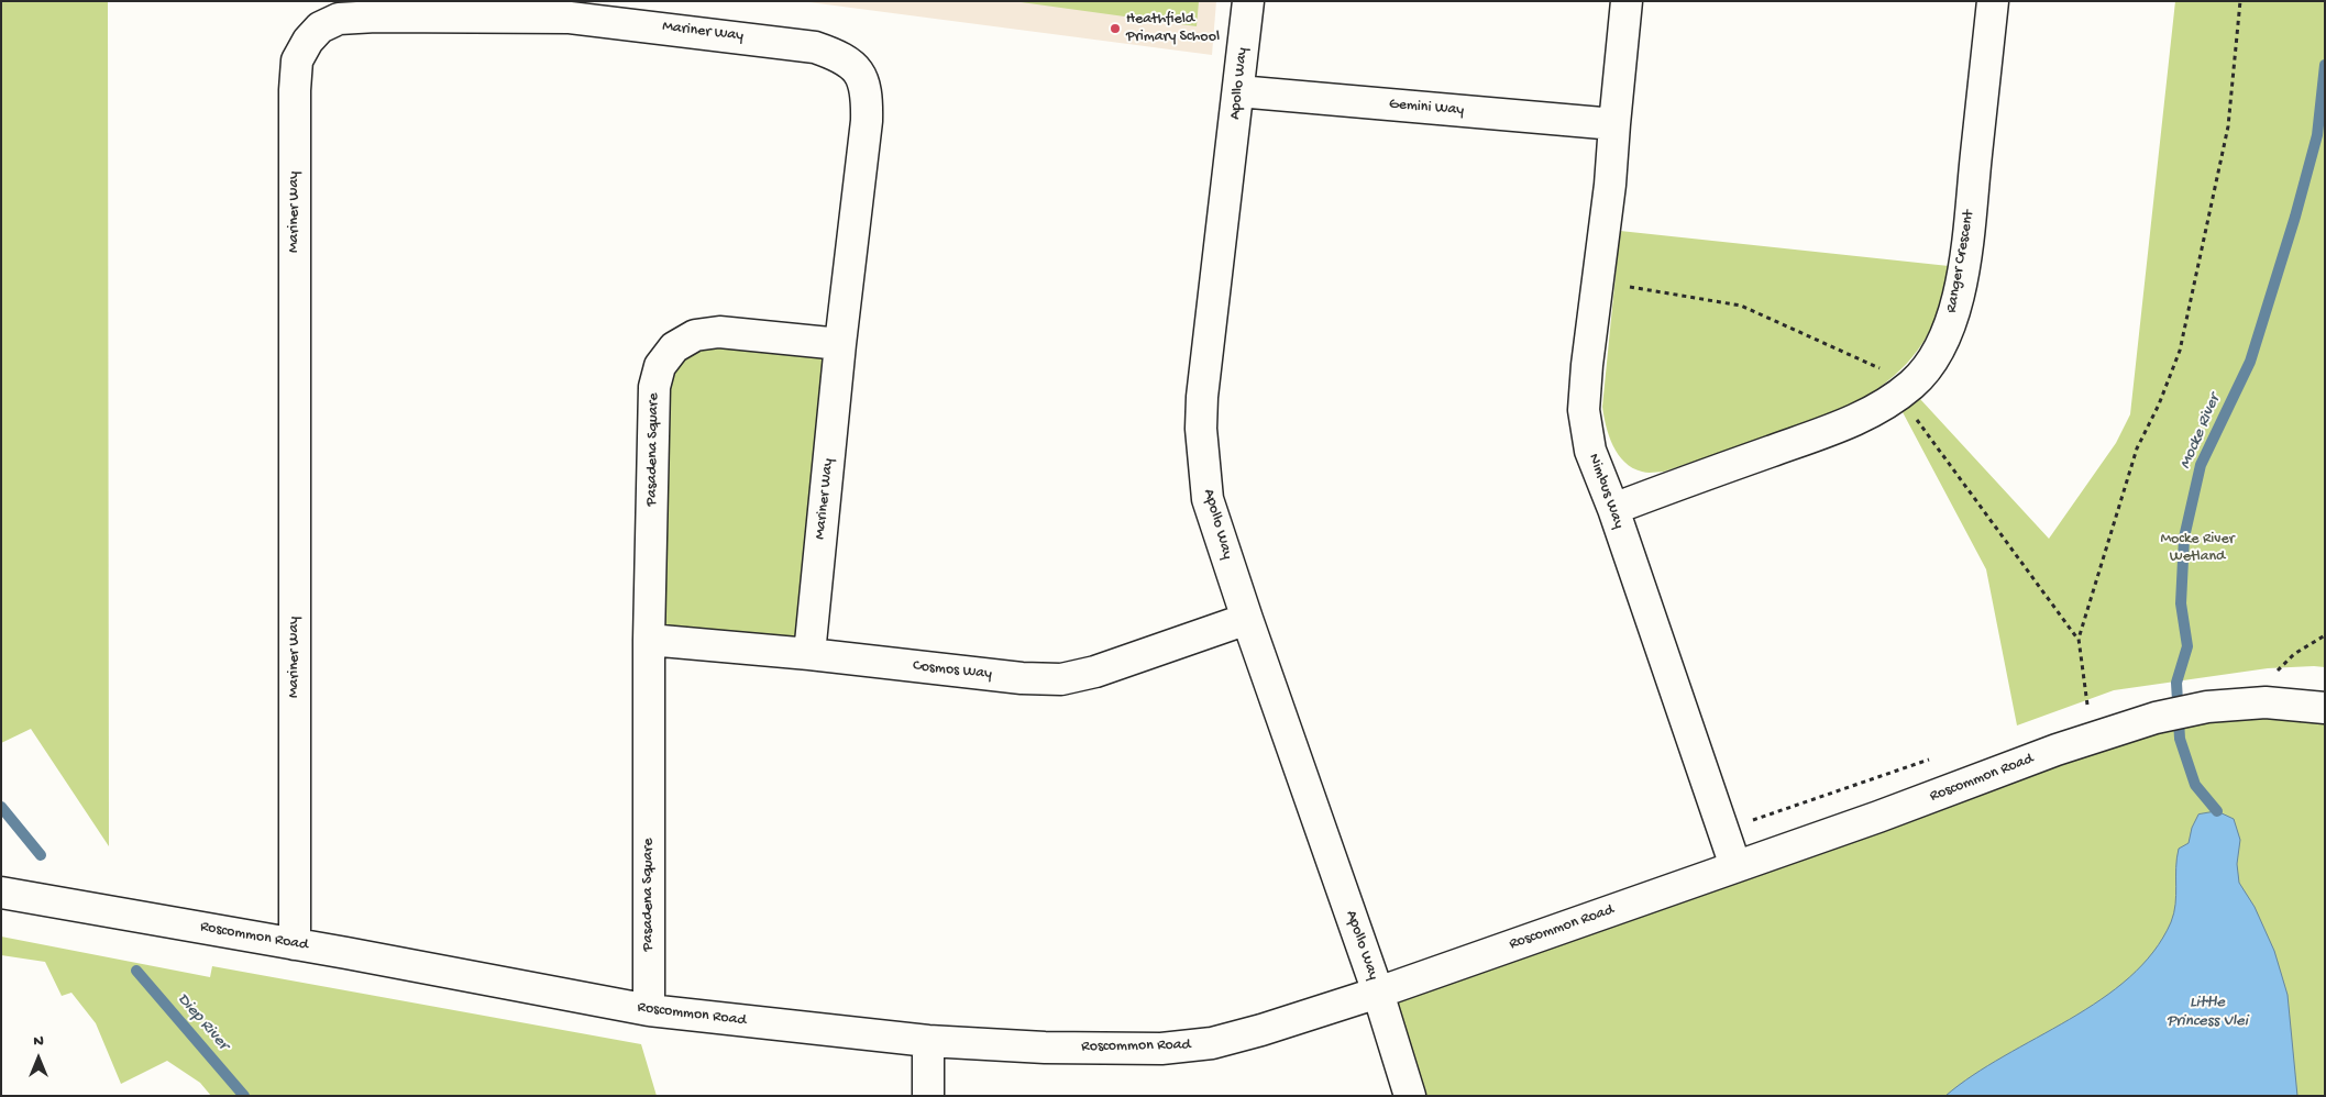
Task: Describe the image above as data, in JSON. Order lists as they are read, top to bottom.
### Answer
{
  "streets": {
    "street": [
      "Mariner Way",
      "Apollo Way",
      "Gemini Way",
      "Ranger Crescent",
      "Pasadena Square",
      "Nimbus Way",
      "Cosmos Way",
      "Roscommon Road"
    ]
  },
  "crossings": [
    ["Mariner Way", "Pasadena Square"],
    ["Mariner Way", "Cosmos Way"],
    ["Mariner Way", "Roscommon Road"],
    ["Apollo Way", "Gemini Way"],
    ["Apollo Way", "Cosmos Way"],
    ["Apollo Way", "Roscommon Road"],
    ["Gemini Way", "Nimbus Way"],
    ["Ranger Crescent", "Nimbus Way"],
    ["Pasadena Square", "Cosmos Way"],
    ["Pasadena Square", "Roscommon Road"],
    ["Nimbus Way", "Roscommon Road"]
  ],
  "water": ["Mocke River", "Little Princess Vlei", "Diep River"],
  "parks": ["Mocke River Wetland"],
  "places": ["Heathfield Primary School"],
  "north": "top"
}
